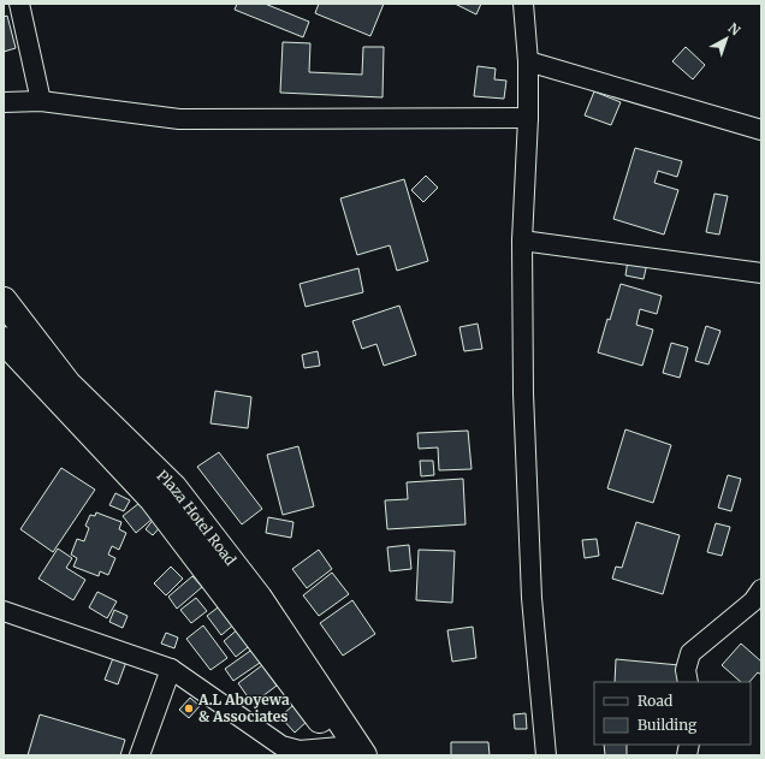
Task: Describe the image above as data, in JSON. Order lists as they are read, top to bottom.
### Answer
{
  "streets": {
    "main road": ["Plaza Hotel Road"]
  },
  "places": ["A.L Aboyewa & Associates"],
  "legend": ["Road", "Building"],
  "north": "top right"
}
